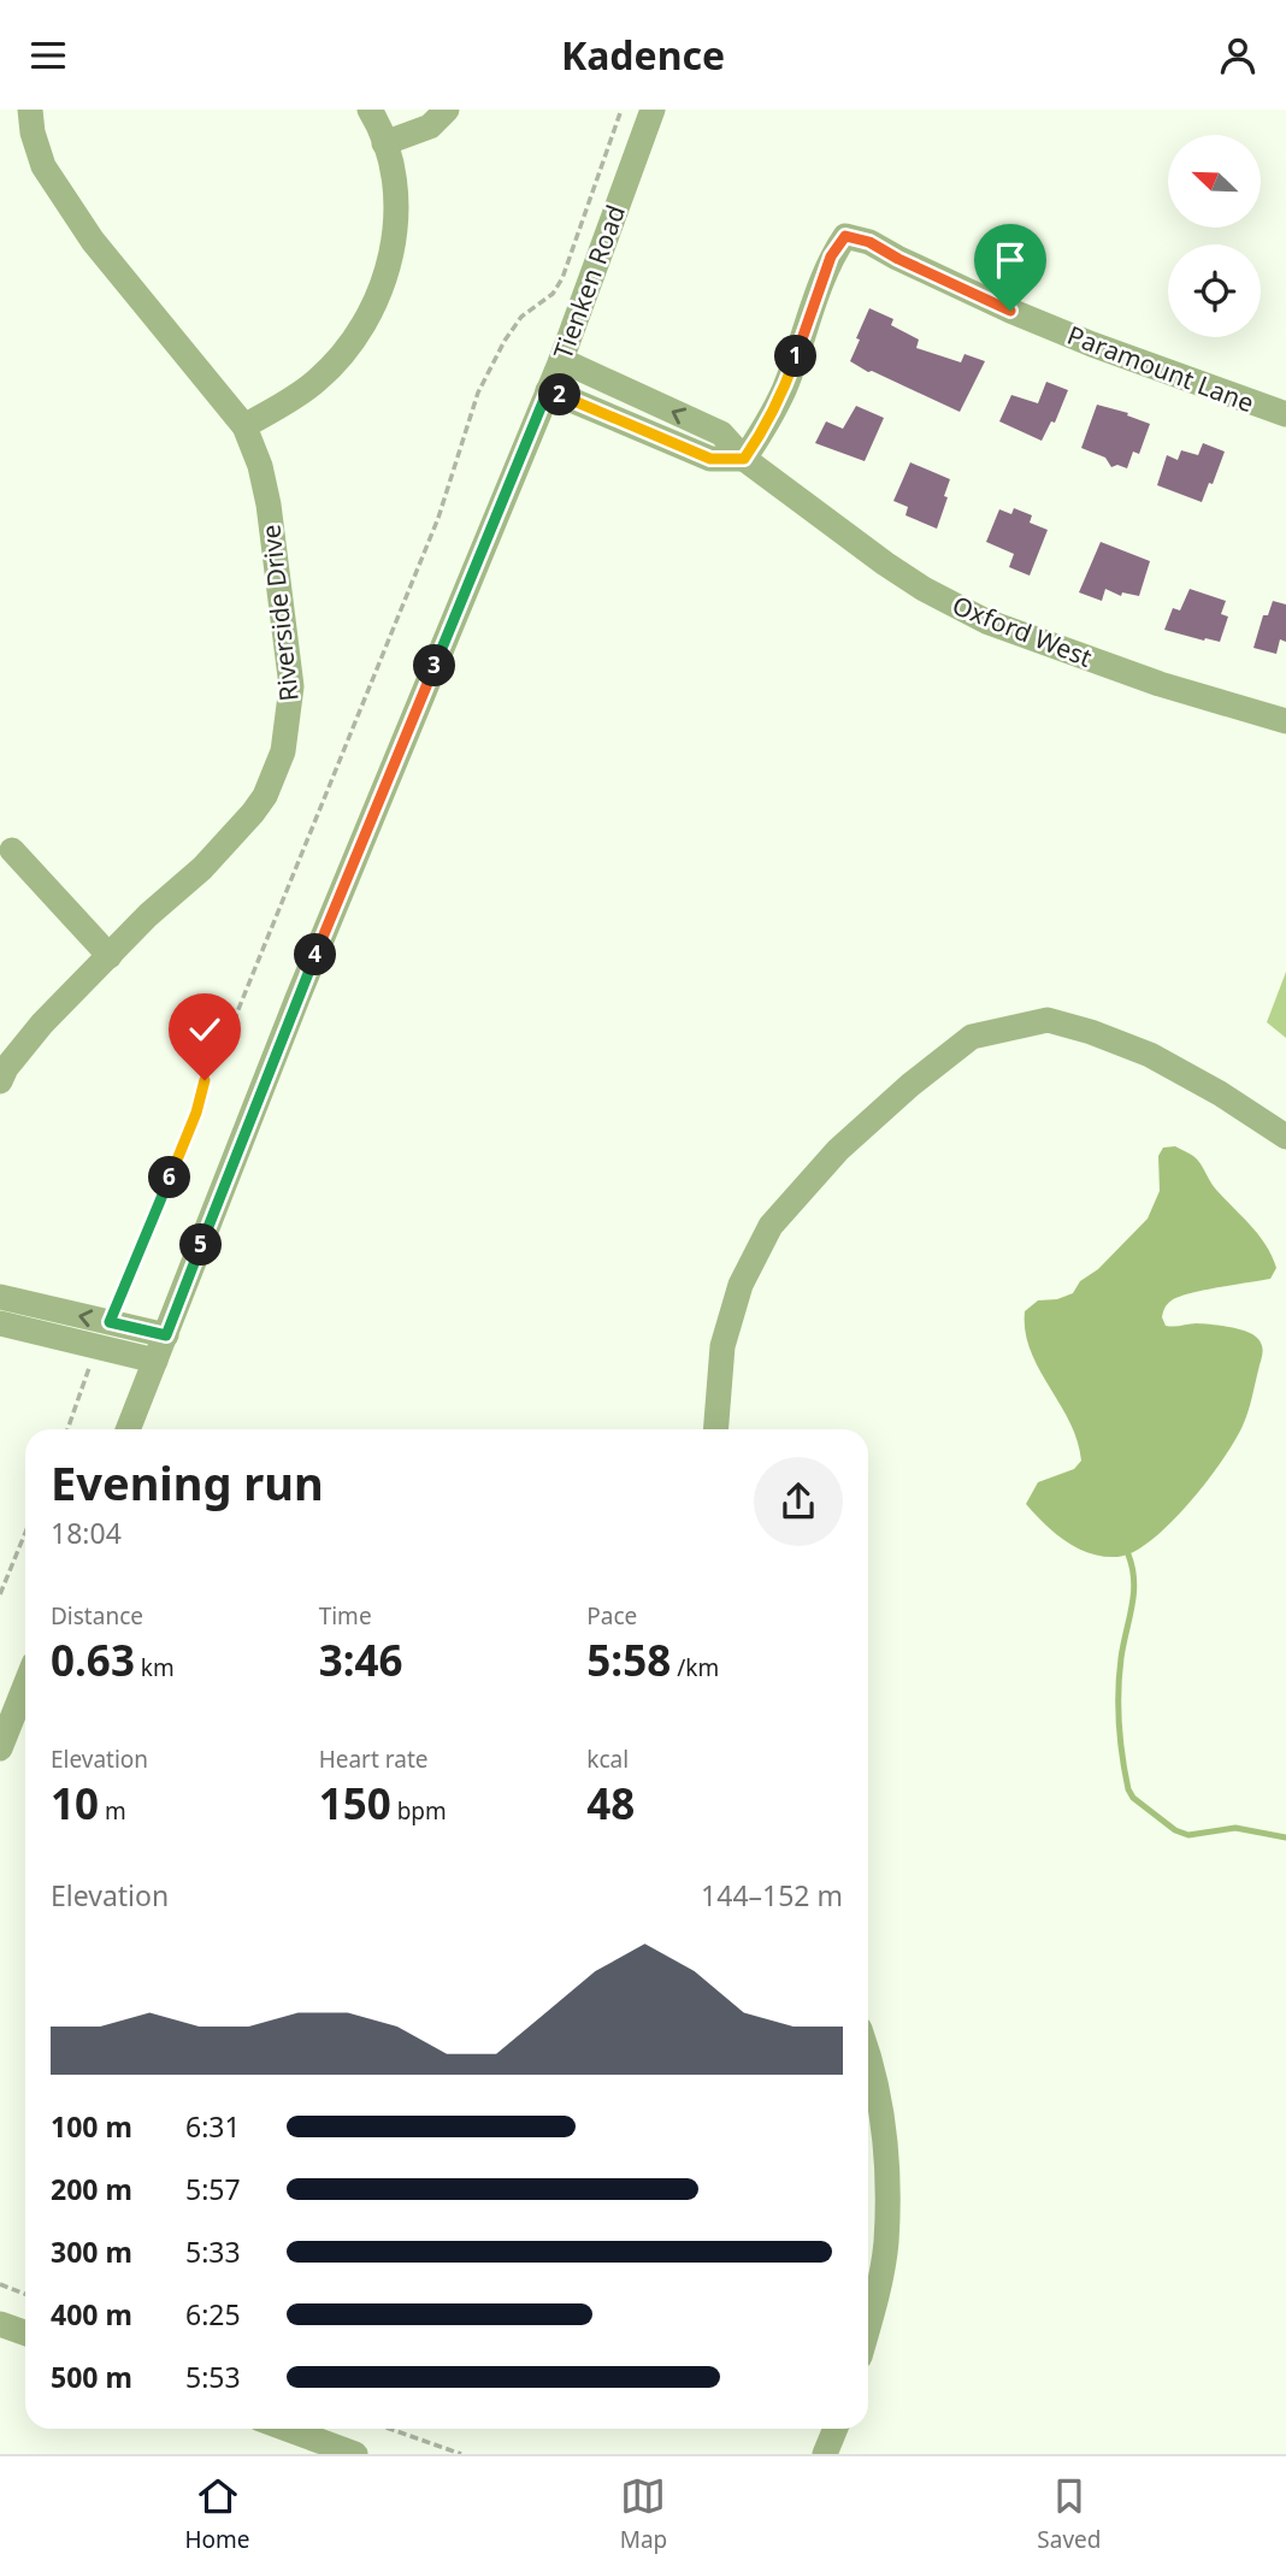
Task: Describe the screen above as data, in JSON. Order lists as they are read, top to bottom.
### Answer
{
  "streets": {
    "street": [
      "Tienken Road",
      "Paramount Lane",
      "Riverside Drive",
      "Oxford West"
    ]
  },
  "crossings": [
    ["Tienken Road", "Oxford West"],
    ["Paramount Lane", "Oxford West"]
  ],
  "north": "top left",
  "page": {
    "header": "Kadence",
    "pins": [
      "1",
      "2",
      "3",
      "4",
      "6",
      "5"
    ],
    "heading": ["Evening run", "18:04"],
    "stats": [
      ["Distance", "0.63 km"],
      ["Time", "3:46"],
      ["Pace", "5:58 /km"],
      ["Elevation", "10 m"],
      ["Heart rate", "150 bpm"],
      ["kcal", "48"]
    ],
    "chart": ["Elevation", "144–152 m"],
    "list": [
      {
        "name": "100 m",
        "note": "6:31"
      },
      {
        "name": "200 m",
        "note": "5:57"
      },
      {
        "name": "300 m",
        "note": "5:33"
      },
      {
        "name": "400 m",
        "note": "6:25"
      },
      {
        "name": "500 m",
        "note": "5:53"
      }
    ],
    "tabs": ["Home", "Map", "Saved"]
  }
}
